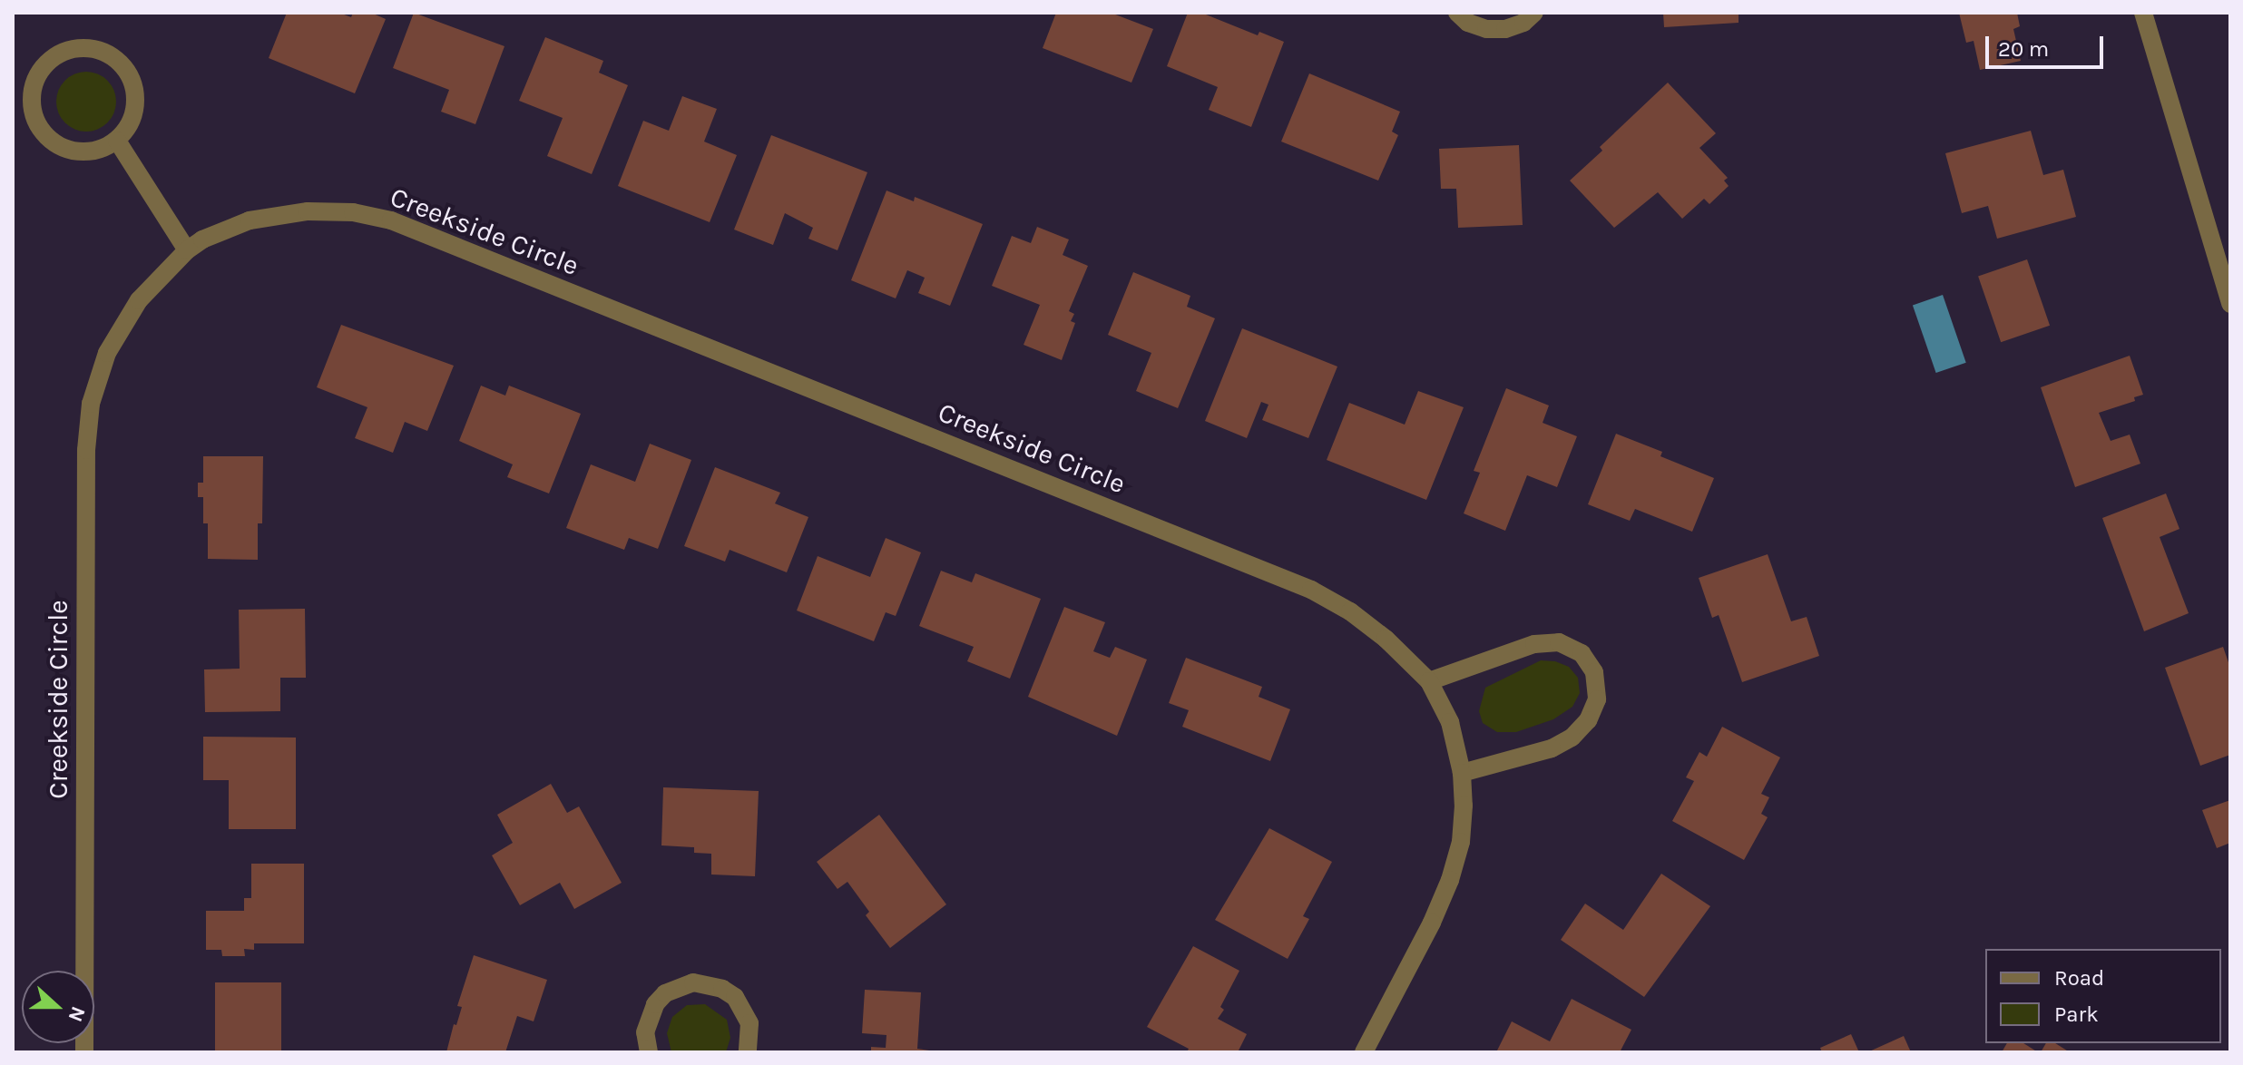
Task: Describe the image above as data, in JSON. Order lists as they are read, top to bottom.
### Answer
{
  "streets": {
    "street": ["Creekside Circle"]
  },
  "legend": ["Road", "Park"],
  "scale_bar": "20 m",
  "north": "right"
}
